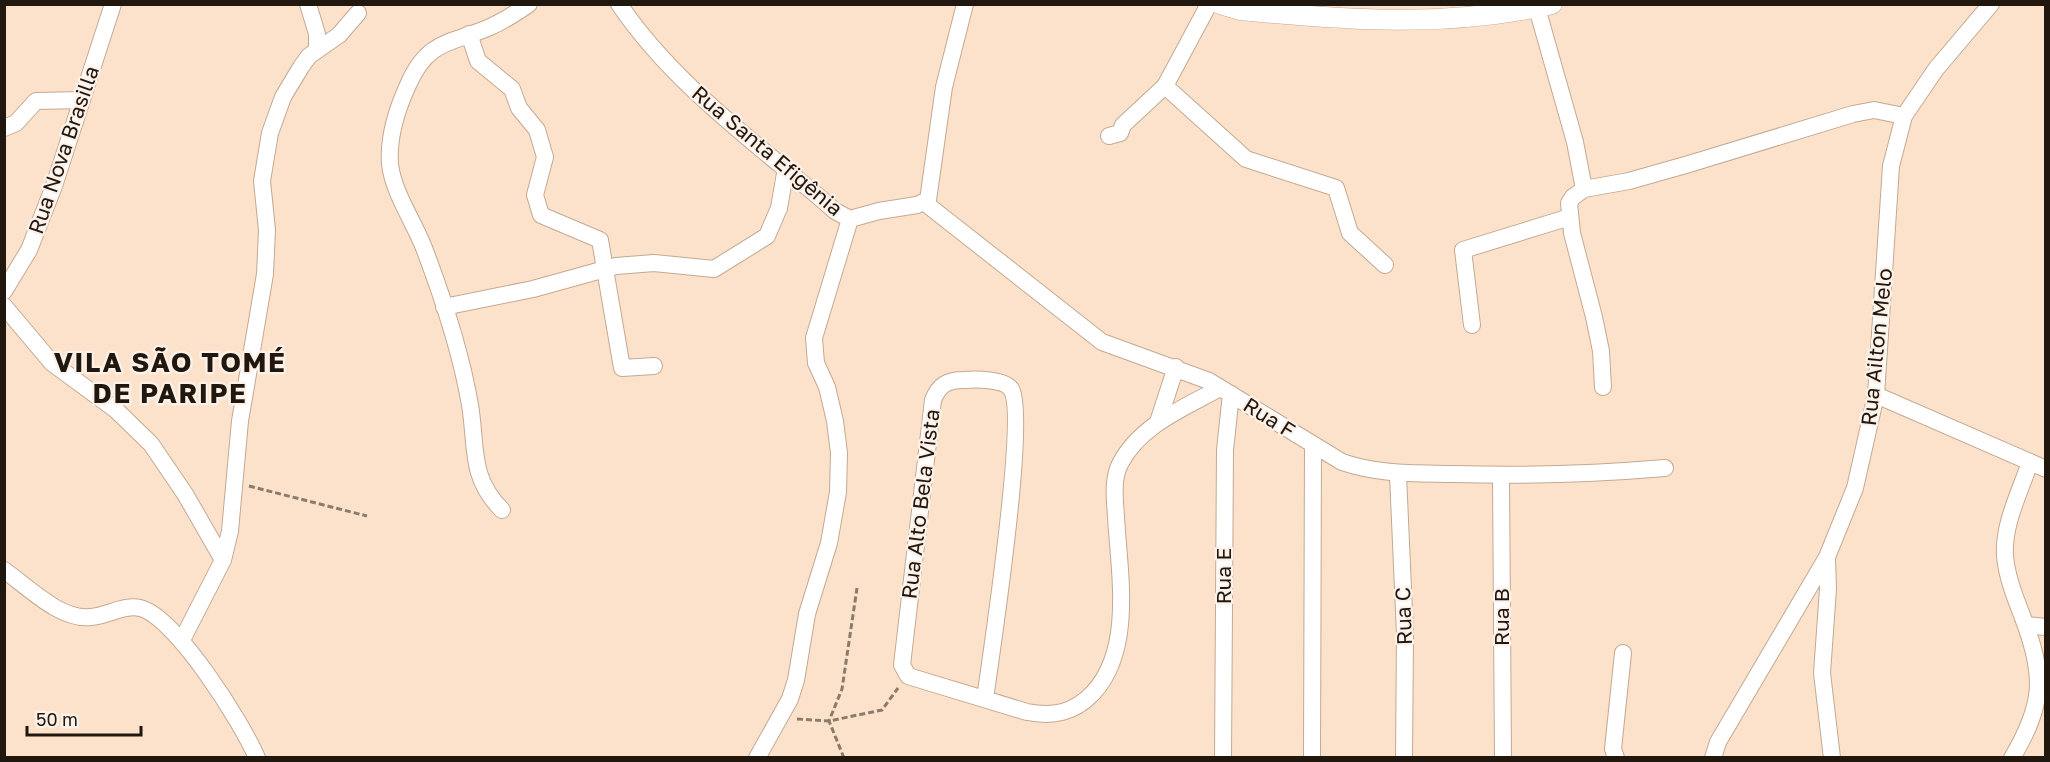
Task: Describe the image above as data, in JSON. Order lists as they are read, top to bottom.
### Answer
{
  "streets": {
    "street": [
      "Rua Nova Brasilla",
      "Rua Santa Efigênia",
      "Rua Ailton Melo",
      "Rua F",
      "Rua Alto Bela Vista",
      "Rua E",
      "Rua C",
      "Rua B"
    ]
  },
  "crossings": [
    ["Rua Santa Efigênia", "Rua F"],
    ["Rua F", "Rua E"],
    ["Rua F", "Rua C"],
    ["Rua F", "Rua B"]
  ],
  "districts": ["VILA SÃO TOMÉ DE PARIPE"],
  "scale_bar": "50 m"
}
